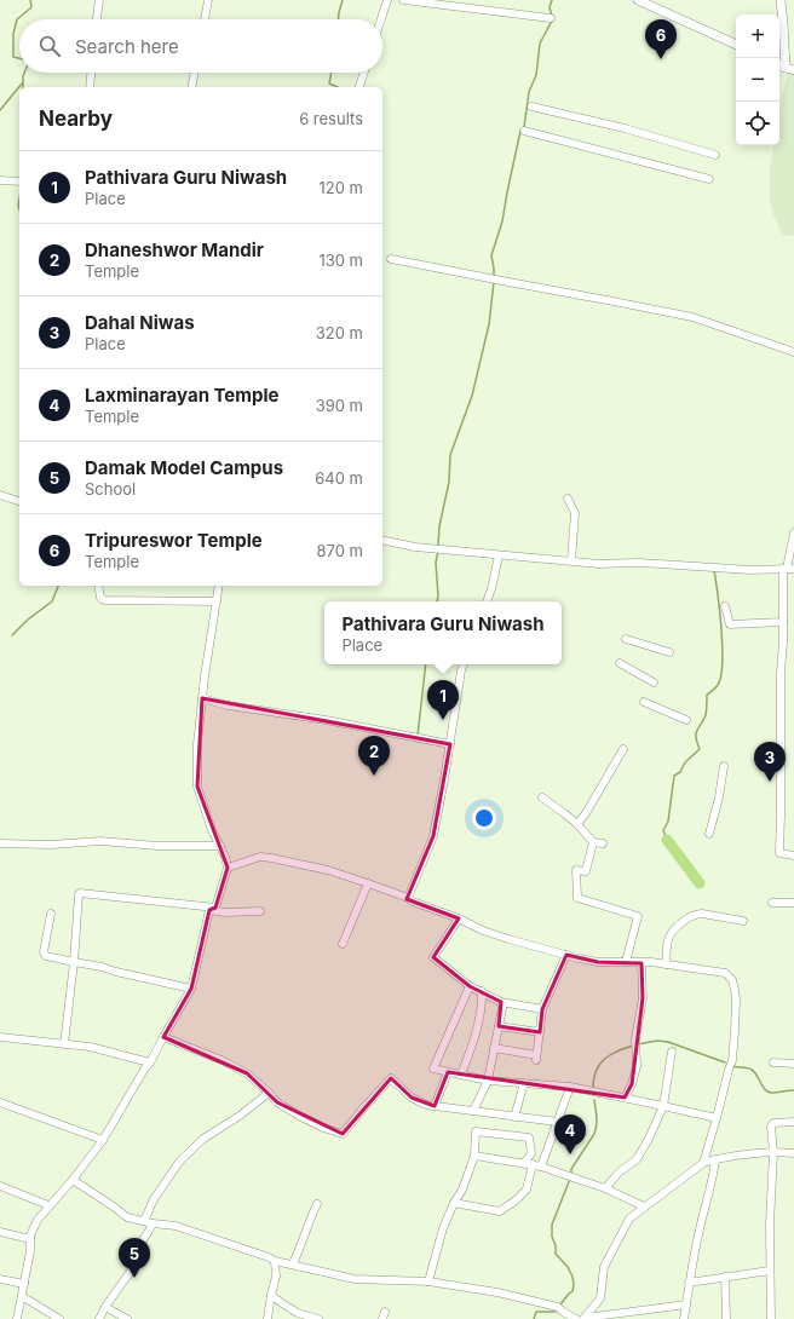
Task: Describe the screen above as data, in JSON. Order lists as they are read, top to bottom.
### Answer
{
  "page": {
    "map_buttons": ["+", "−"],
    "pins": [
      "6",
      "1",
      "2",
      "3",
      "4",
      "5"
    ],
    "search": "Search here",
    "heading": ["Nearby", "6 results"],
    "list": [
      {
        "mark": "1",
        "name": "Pathivara Guru Niwash",
        "note": "Place",
        "value": "120 m"
      },
      {
        "mark": "2",
        "name": "Dhaneshwor Mandir",
        "note": "Temple",
        "value": "130 m"
      },
      {
        "mark": "3",
        "name": "Dahal Niwas",
        "note": "Place",
        "value": "320 m"
      },
      {
        "mark": "4",
        "name": "Laxminarayan Temple",
        "note": "Temple",
        "value": "390 m"
      },
      {
        "mark": "5",
        "name": "Damak Model Campus",
        "note": "School",
        "value": "640 m"
      },
      {
        "mark": "6",
        "name": "Tripureswor Temple",
        "note": "Temple",
        "value": "870 m"
      }
    ],
    "popup": ["Pathivara Guru Niwash", "Place"]
  }
}
